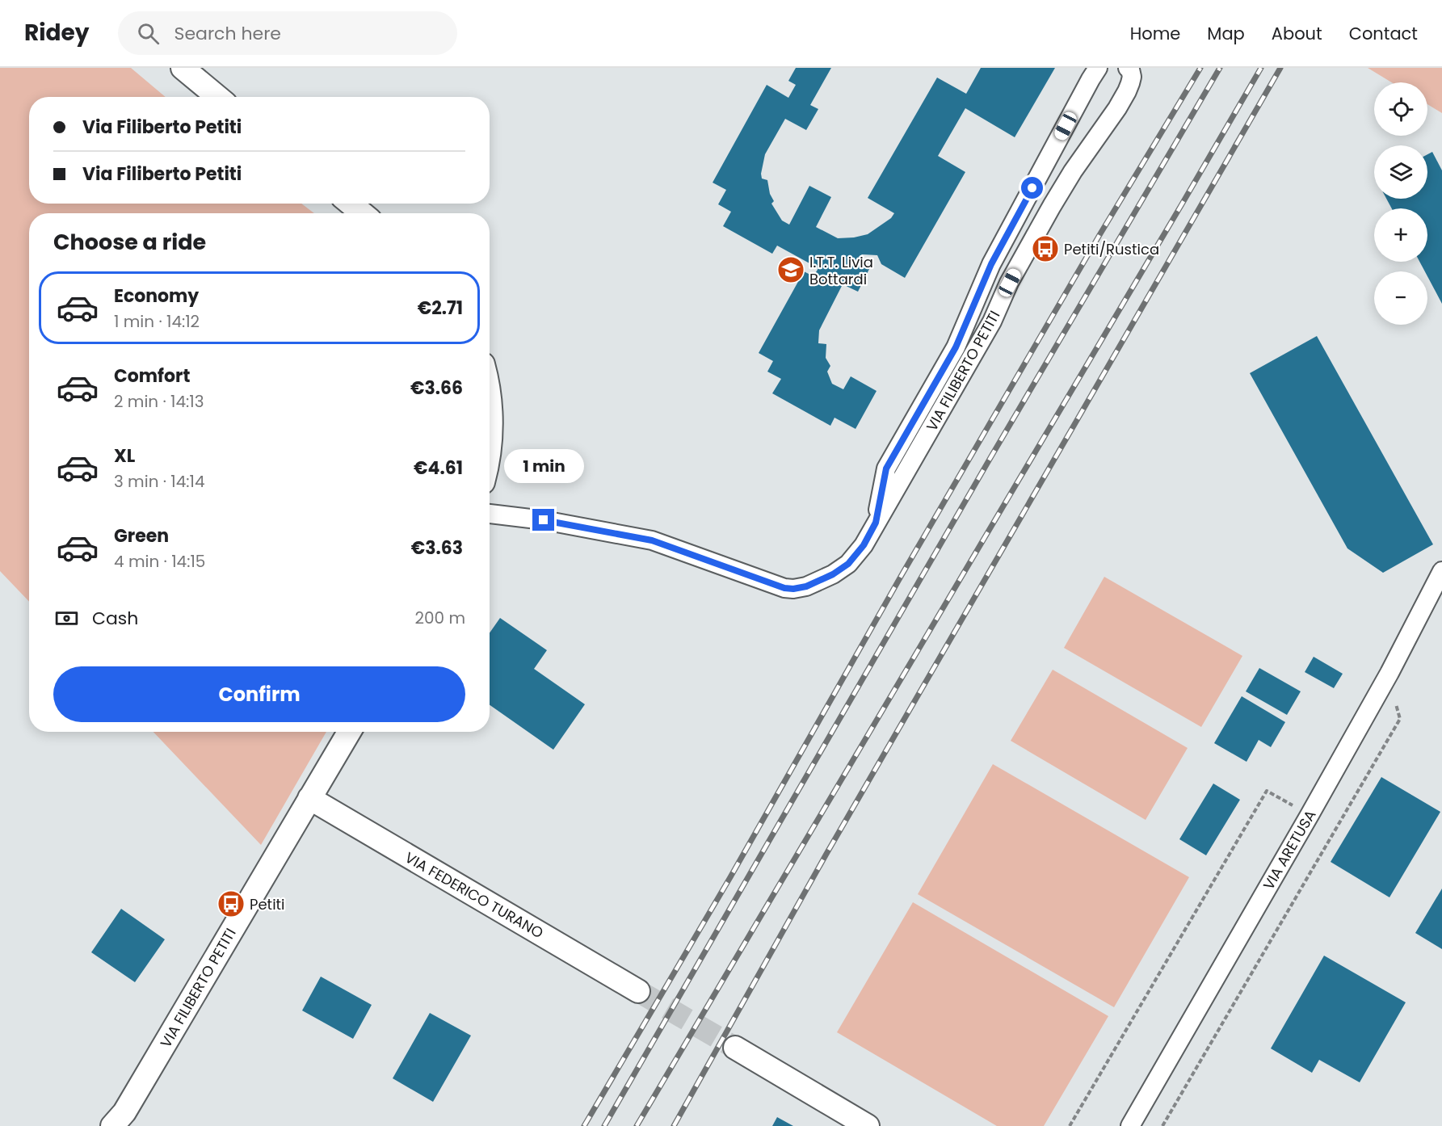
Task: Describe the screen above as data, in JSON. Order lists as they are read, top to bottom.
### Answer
{
  "streets": {
    "street": ["VIA FILIBERTO PETITI", "VIA ARETUSA", "VIA FEDERICO TURANO"]
  },
  "crossings": [
    ["VIA FILIBERTO PETITI", "VIA FEDERICO TURANO"]
  ],
  "places": {
    "bus stop": ["Petiti/Rustica", "Petiti"],
    "school or university": ["I.T.T. Livia Bottardi"]
  },
  "page": {
    "header": "Ridey",
    "search": "Search here",
    "nav": [
      "Home",
      "Map",
      "About",
      "Contact"
    ],
    "map_buttons": ["+", "−"],
    "banner": ["Via Filiberto Petiti", "Via Filiberto Petiti"],
    "heading": "Choose a ride",
    "list": [
      {
        "name": "Economy",
        "note": "1 min · 14:12",
        "value": "€2.71"
      },
      {
        "name": "Comfort",
        "note": "2 min · 14:13",
        "value": "€3.66"
      },
      {
        "name": "XL",
        "note": "3 min · 14:14",
        "value": "€4.61"
      },
      {
        "name": "Green",
        "note": "4 min · 14:15",
        "value": "€3.63"
      }
    ],
    "bubble": "1 min",
    "pay": ["Cash", "200 m"],
    "buttons": "Confirm"
  }
}
